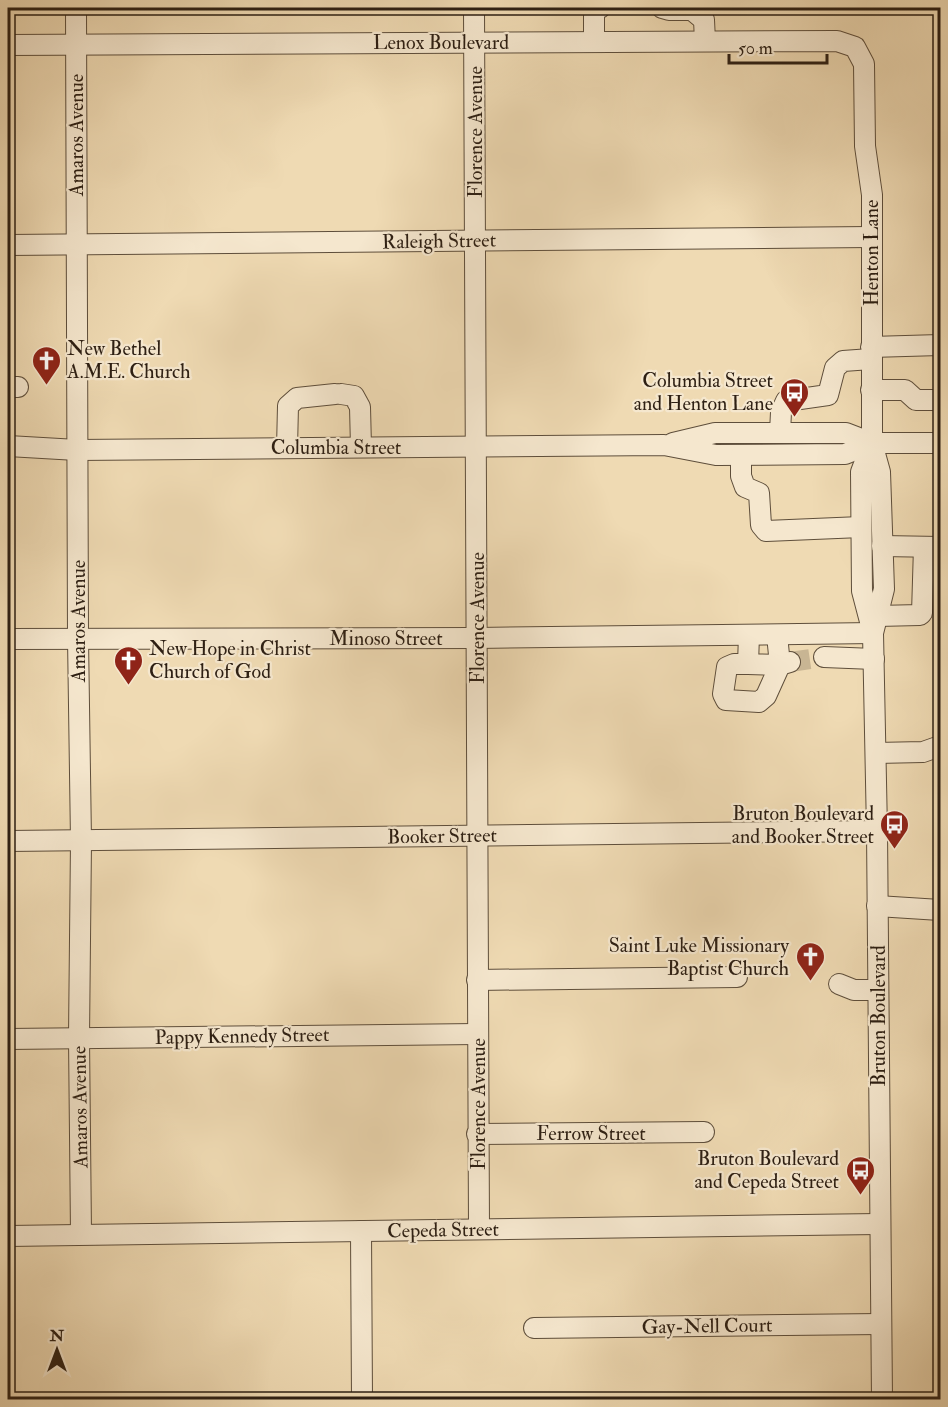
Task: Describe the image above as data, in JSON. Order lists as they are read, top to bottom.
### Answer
{
  "streets": {
    "street": [
      "Lenox Boulevard",
      "Florence Avenue",
      "Amaros Avenue",
      "Raleigh Street",
      "Henton Lane",
      "Columbia Street",
      "Minoso Street",
      "Booker Street",
      "Bruton Boulevard",
      "Pappy Kennedy Street",
      "Ferrow Street",
      "Cepeda Street",
      "Gay-Nell Court"
    ]
  },
  "crossings": [
    ["Lenox Boulevard", "Florence Avenue"],
    ["Lenox Boulevard", "Amaros Avenue"],
    ["Lenox Boulevard", "Henton Lane"],
    ["Florence Avenue", "Raleigh Street"],
    ["Florence Avenue", "Columbia Street"],
    ["Florence Avenue", "Minoso Street"],
    ["Florence Avenue", "Booker Street"],
    ["Florence Avenue", "Pappy Kennedy Street"],
    ["Florence Avenue", "Ferrow Street"],
    ["Florence Avenue", "Cepeda Street"],
    ["Amaros Avenue", "Raleigh Street"],
    ["Amaros Avenue", "Columbia Street"],
    ["Amaros Avenue", "Minoso Street"],
    ["Amaros Avenue", "Booker Street"],
    ["Amaros Avenue", "Pappy Kennedy Street"],
    ["Amaros Avenue", "Cepeda Street"],
    ["Raleigh Street", "Henton Lane"],
    ["Henton Lane", "Columbia Street"],
    ["Henton Lane", "Bruton Boulevard"],
    ["Columbia Street", "Bruton Boulevard"],
    ["Minoso Street", "Bruton Boulevard"],
    ["Booker Street", "Bruton Boulevard"],
    ["Bruton Boulevard", "Cepeda Street"],
    ["Bruton Boulevard", "Gay-Nell Court"]
  ],
  "places": {
    "church": ["New Bethel A.M.E. Church", "New Hope in Christ Church of God", "Saint Luke Missionary Baptist Church"],
    "bus stop": ["Columbia Street and Henton Lane", "Bruton Boulevard and Booker Street", "Bruton Boulevard and Cepeda Street"]
  },
  "scale_bar": "50 m",
  "north": "top"
}
